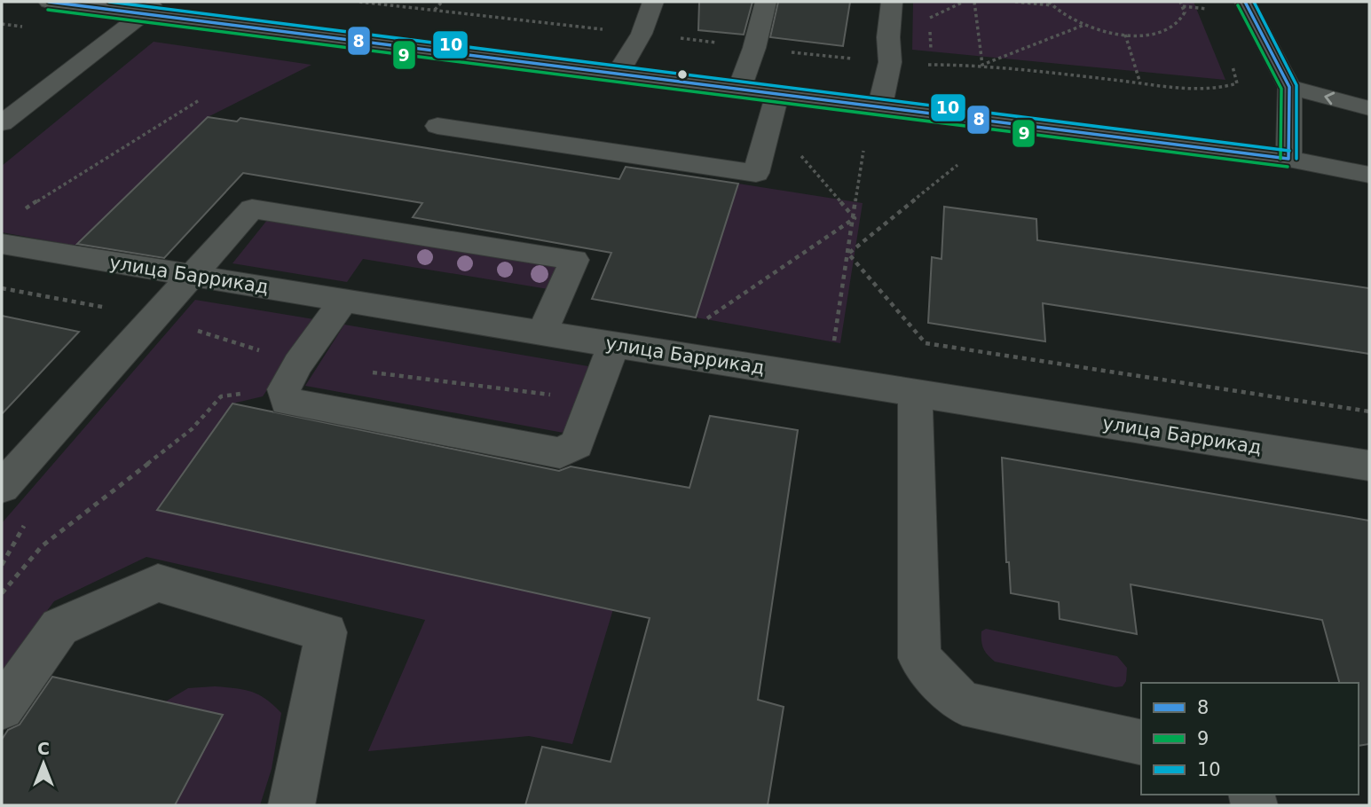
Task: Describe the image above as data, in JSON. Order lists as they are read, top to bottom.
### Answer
{
  "streets": {
    "street": ["улица Баррикад"]
  },
  "lines": ["transit line 8", "transit line 10", "transit line 9"],
  "legend": ["8", "9", "10"],
  "north": "top"
}
